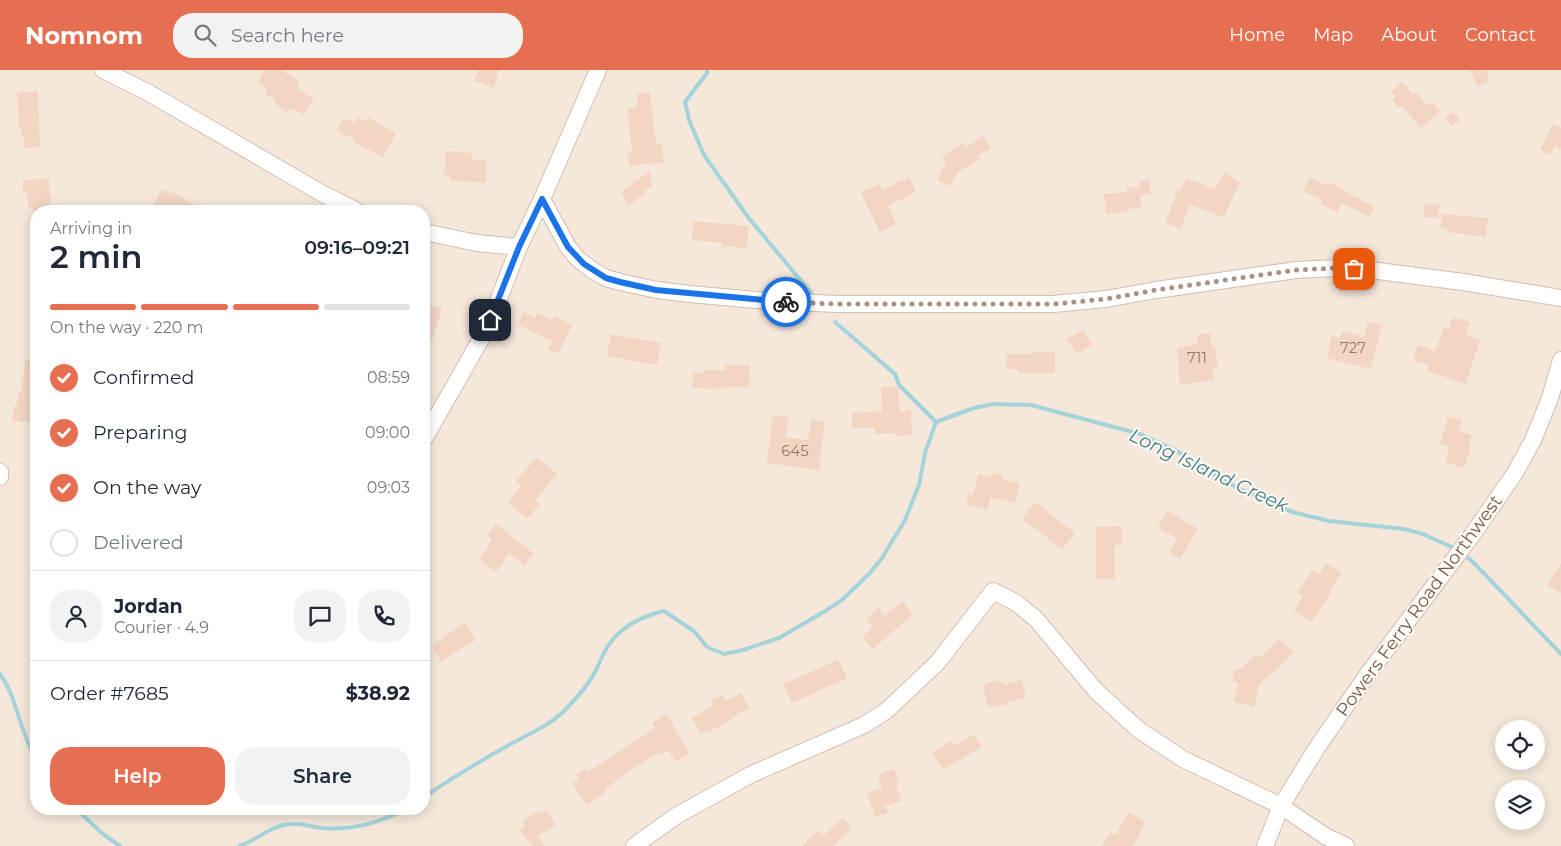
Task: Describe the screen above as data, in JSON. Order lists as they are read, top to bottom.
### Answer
{
  "streets": {
    "street": ["Powers Ferry Road Northwest"]
  },
  "water": ["Long Island Creek"],
  "house_numbers": ["727", "711", "645"],
  "page": {
    "header": "Nomnom",
    "search": "Search here",
    "nav": [
      "Home",
      "Map",
      "About",
      "Contact"
    ],
    "heading": ["2 min", "Arriving in", "09:16–09:21"],
    "panel": [
      "Jordan",
      "Courier · 4.9",
      "Order #7685",
      "$38.92"
    ],
    "bar": "On the way · 220 m",
    "list": [
      ["Confirmed", "08:59"],
      ["Preparing", "09:00"],
      ["On the way", "09:03"],
      "Delivered"
    ],
    "buttons": ["Help", "Share"]
  }
}
